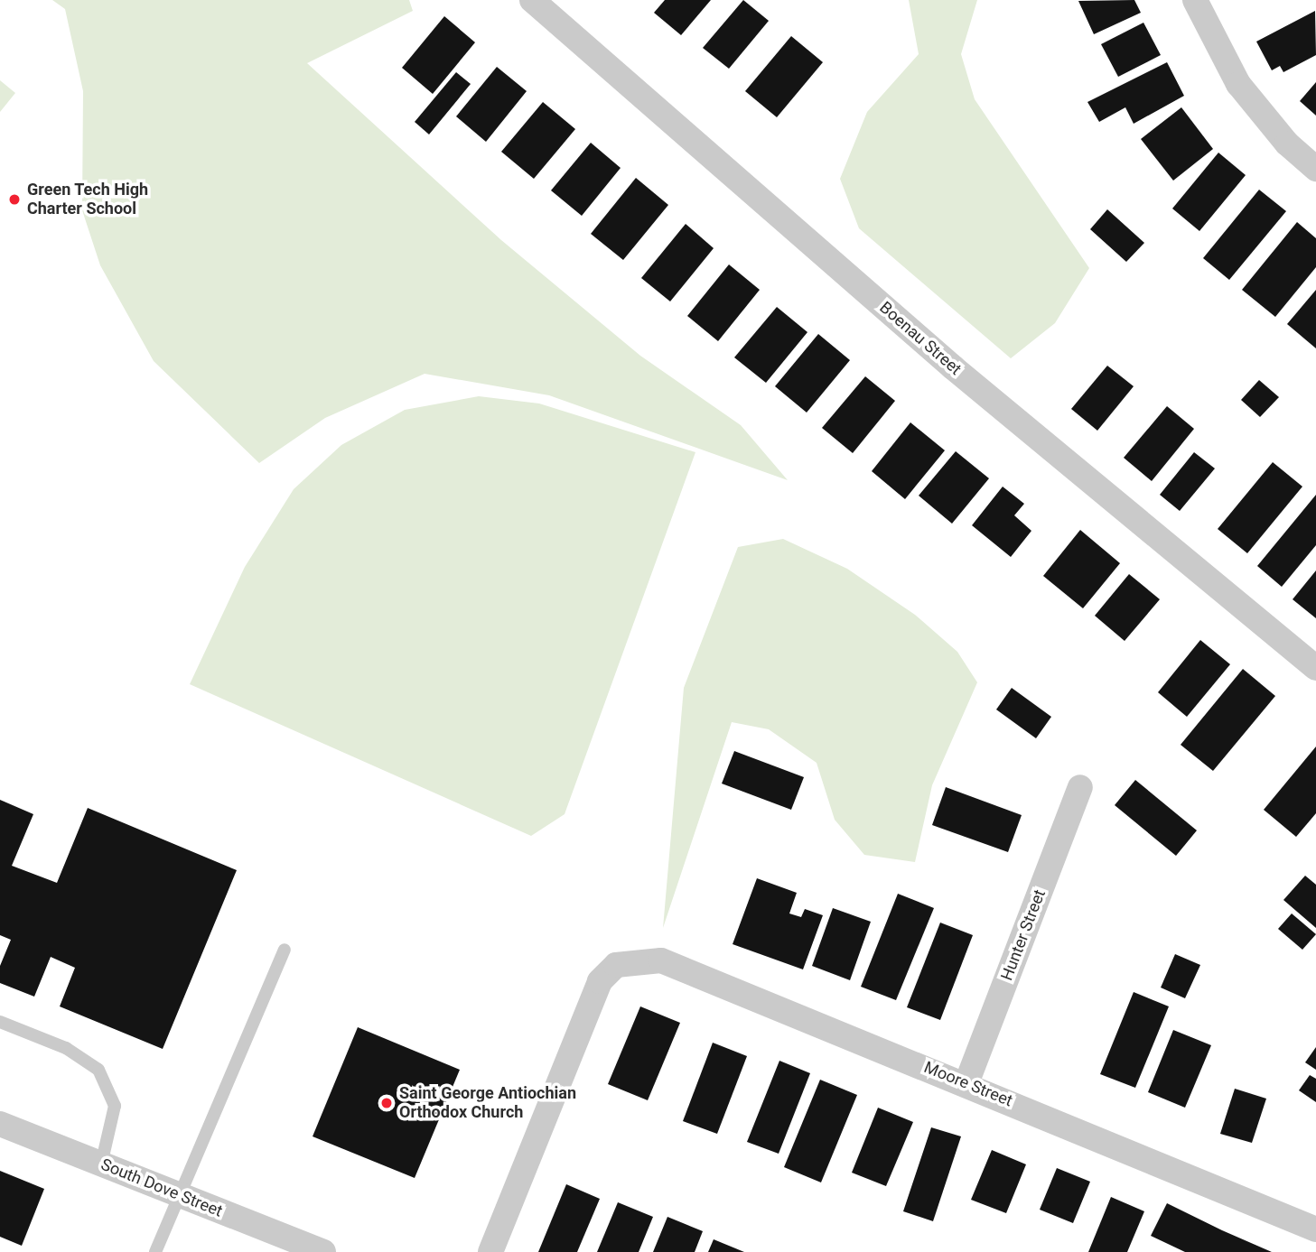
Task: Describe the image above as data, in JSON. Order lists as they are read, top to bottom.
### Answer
{
  "streets": {
    "street": [
      "Boenau Street",
      "Hunter Street",
      "Moore Street",
      "South Dove Street"
    ]
  },
  "crossings": [
    ["Hunter Street", "Moore Street"]
  ],
  "places": ["Green Tech High Charter School", "Saint George Antiochian Orthodox Church"]
}
